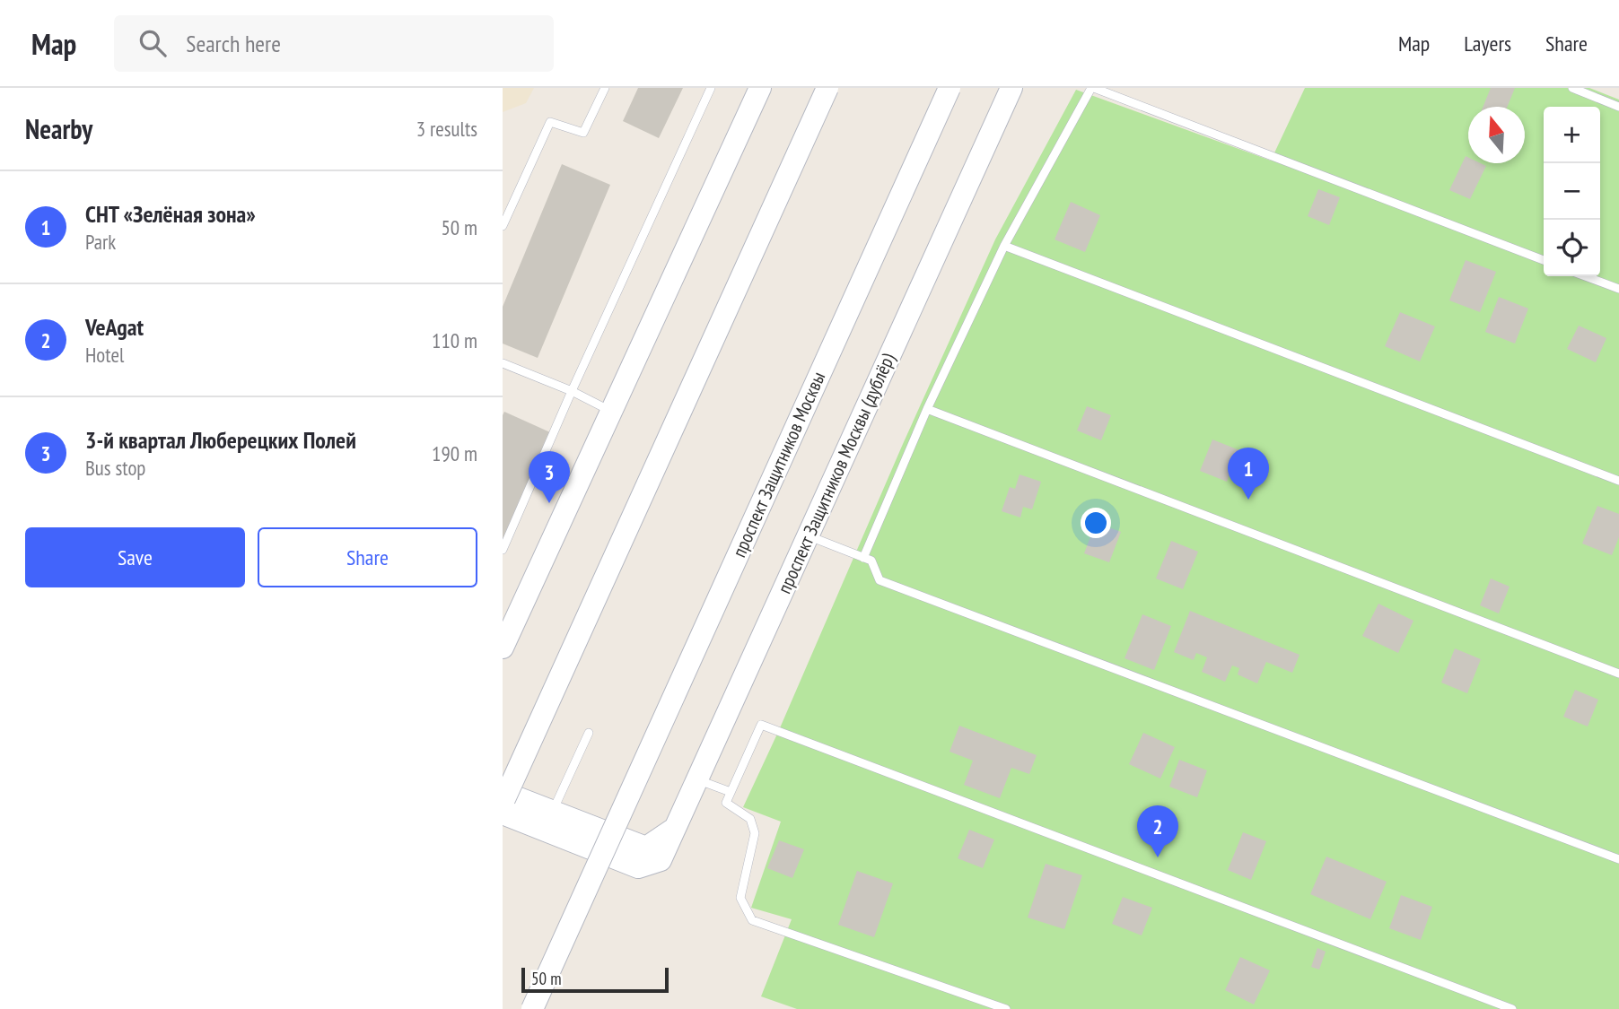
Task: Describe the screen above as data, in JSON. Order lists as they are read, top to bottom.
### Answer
{
  "streets": {
    "street": ["проспект Защитников Москвы", "проспект Защитников Москвы (дублёр)"]
  },
  "scale_bar": "50 m",
  "north": "top",
  "page": {
    "header": "Map",
    "search": "Search here",
    "nav": ["Map", "Layers", "Share"],
    "heading": ["Nearby", "3 results"],
    "map_buttons": ["+", "−"],
    "list": [
      {
        "mark": "1",
        "name": "СНТ «Зелёная зона»",
        "note": "Park",
        "value": "50 m"
      },
      {
        "mark": "2",
        "name": "VeAgat",
        "note": "Hotel",
        "value": "110 m"
      },
      {
        "mark": "3",
        "name": "3-й квартал Люберецких Полей",
        "note": "Bus stop",
        "value": "190 m"
      }
    ],
    "pins": ["1", "3", "2"],
    "buttons": ["Save", "Share"],
    "scale": "50 m"
  }
}
